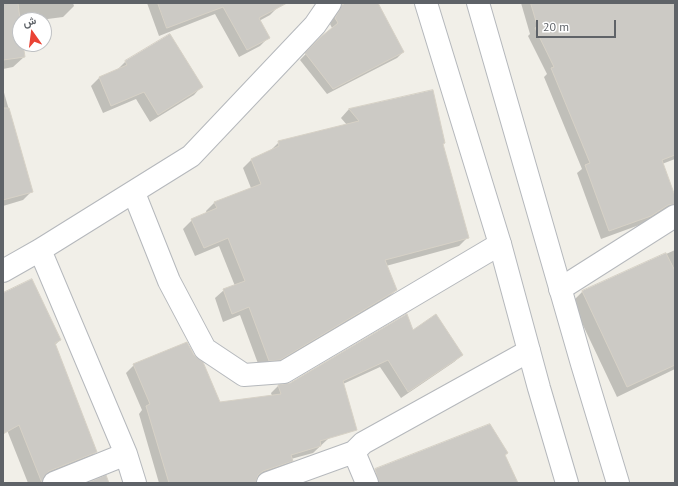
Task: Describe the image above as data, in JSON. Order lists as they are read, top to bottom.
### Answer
{
  "scale_bar": "20 m",
  "north": "top"
}
